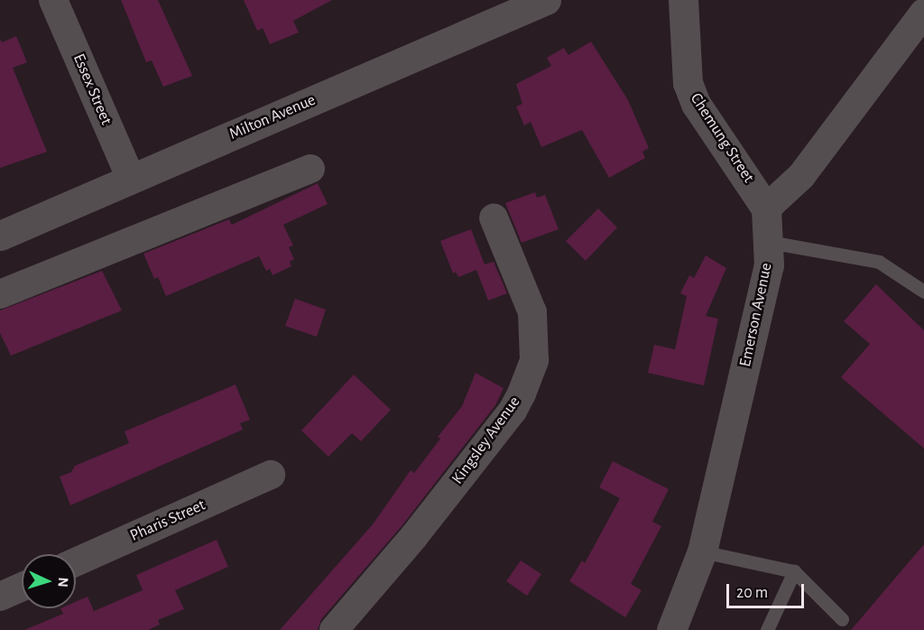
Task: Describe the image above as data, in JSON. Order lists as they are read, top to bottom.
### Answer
{
  "streets": {
    "street": [
      "Essex Street",
      "Milton Avenue",
      "Chemung Street",
      "Emerson Avenue",
      "Kingsley Avenue",
      "Pharis Street"
    ]
  },
  "crossings": [
    ["Essex Street", "Milton Avenue"],
    ["Chemung Street", "Emerson Avenue"]
  ],
  "scale_bar": "20 m",
  "north": "right"
}
